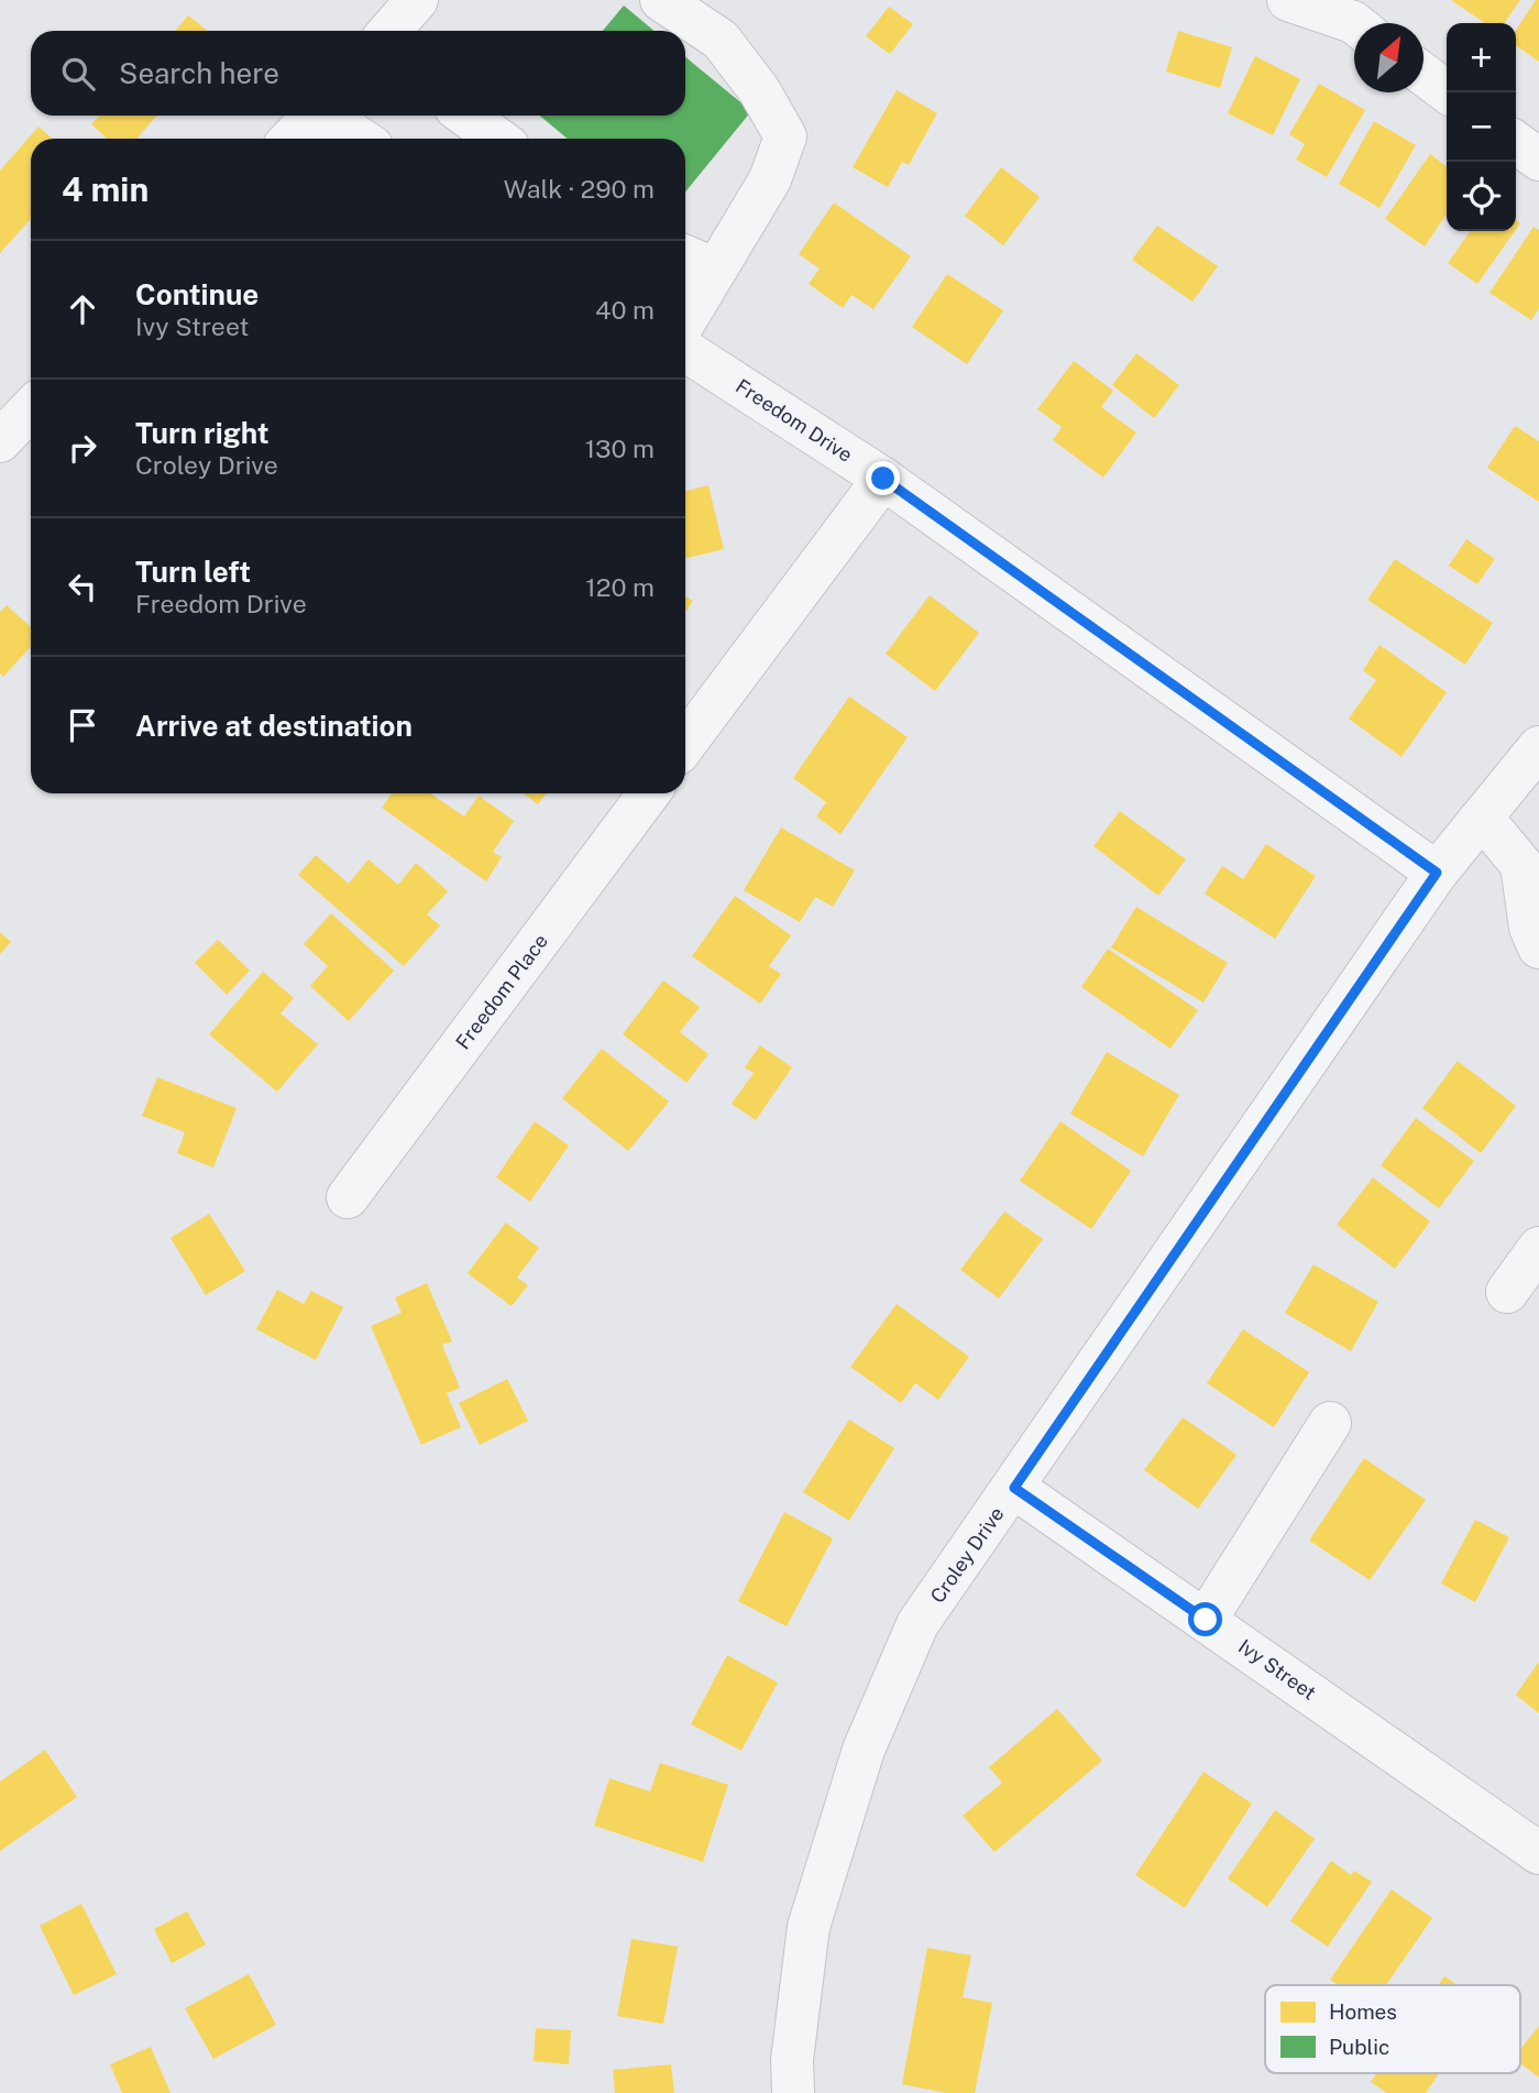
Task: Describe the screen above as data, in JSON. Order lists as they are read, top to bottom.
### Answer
{
  "streets": {
    "street": [
      "Freedom Drive",
      "Freedom Place",
      "Croley Drive",
      "Ivy Street"
    ]
  },
  "crossings": [
    ["Freedom Drive", "Croley Drive"],
    ["Croley Drive", "Ivy Street"]
  ],
  "legend": ["Homes", "Public"],
  "north": "top right",
  "page": {
    "map_buttons": ["+", "−"],
    "search": "Search here",
    "heading": ["4 min", "Walk · 290 m"],
    "list": [
      ["Continue", "Ivy Street", "40 m"],
      ["Turn right", "Croley Drive", "130 m"],
      ["Turn left", "Freedom Drive", "120 m"],
      "Arrive at destination"
    ]
  }
}
